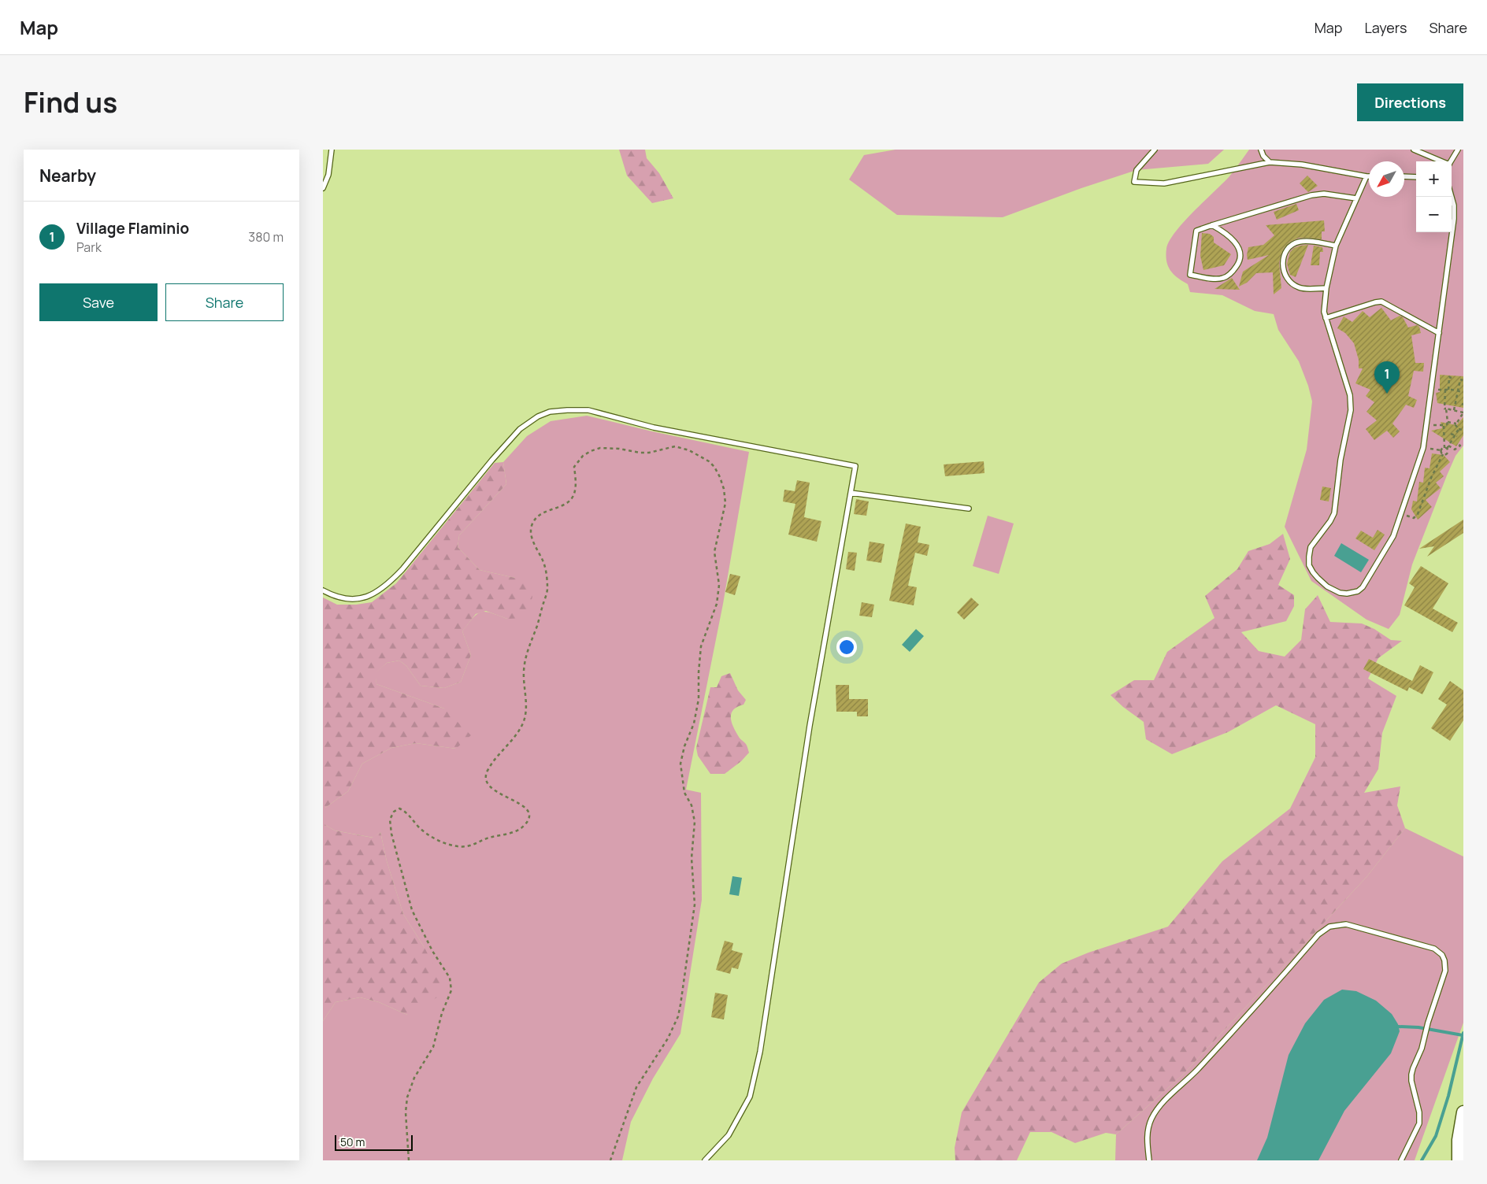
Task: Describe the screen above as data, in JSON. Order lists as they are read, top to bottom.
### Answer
{
  "scale_bar": "50 m",
  "north": "bottom left",
  "page": {
    "header": "Map",
    "nav": ["Map", "Layers", "Share"],
    "title": "Find us",
    "buttons": [
      "Directions",
      ["Save", "Share"]
    ],
    "heading": "Nearby",
    "map_buttons": ["+", "−"],
    "list": [
      {
        "mark": "1",
        "name": "Village Flaminio",
        "note": "Park",
        "value": "380 m"
      }
    ],
    "pins": "1",
    "scale": "50 m"
  }
}
